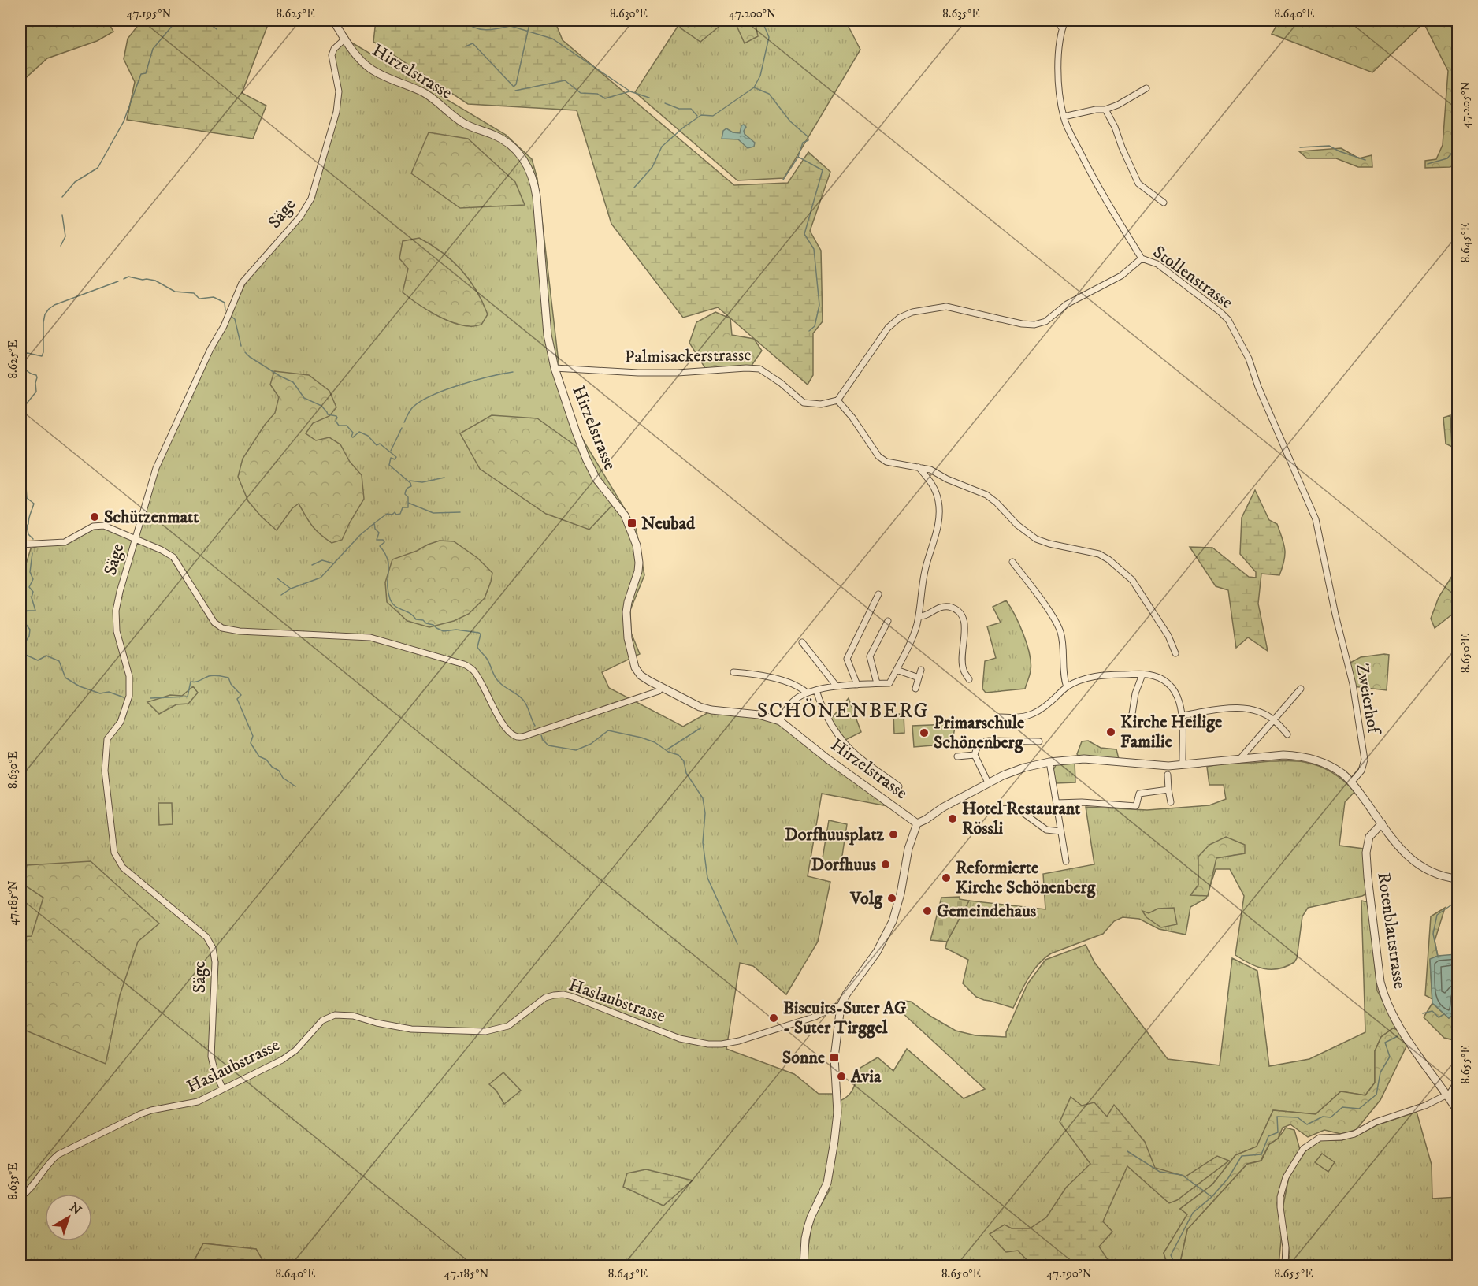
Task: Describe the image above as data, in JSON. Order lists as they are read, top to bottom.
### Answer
{
  "streets": {
    "street": [
      "Hirzelstrasse",
      "Säge",
      "Stollenstrasse",
      "Palmisackerstrasse",
      "Zweierhof",
      "Rotenblattstrasse",
      "Haslaubstrasse"
    ]
  },
  "crossings": [
    ["Hirzelstrasse", "Säge"],
    ["Hirzelstrasse", "Palmisackerstrasse"],
    ["Säge", "Haslaubstrasse"],
    ["Stollenstrasse", "Zweierhof"]
  ],
  "districts": ["SCHÖNENBERG"],
  "places": {
    "other": [
      "Schützenmatt",
      "Kirche Heilige Familie",
      "Primarschule Schönenberg",
      "Hotel Restaurant Rössli",
      "Dorfhuusplatz",
      "Dorfhuus",
      "Reformierte Kirche Schönenberg",
      "Volg",
      "Gemeindehaus",
      "Biscuits-Suter AG - Suter Tirggel",
      "Avia"
    ],
    "transit": ["Neubad", "Sonne"]
  },
  "north": "top right",
  "coordinates": [
    "47.195°N",
    "8.625°E",
    "8.630°E",
    "47.200°N",
    "8.635°E",
    "8.640°E",
    "47.205°N",
    "8.645°E",
    "8.650°E",
    "47.185°N",
    "8.655°E",
    "47.190°N"
  ]
}
